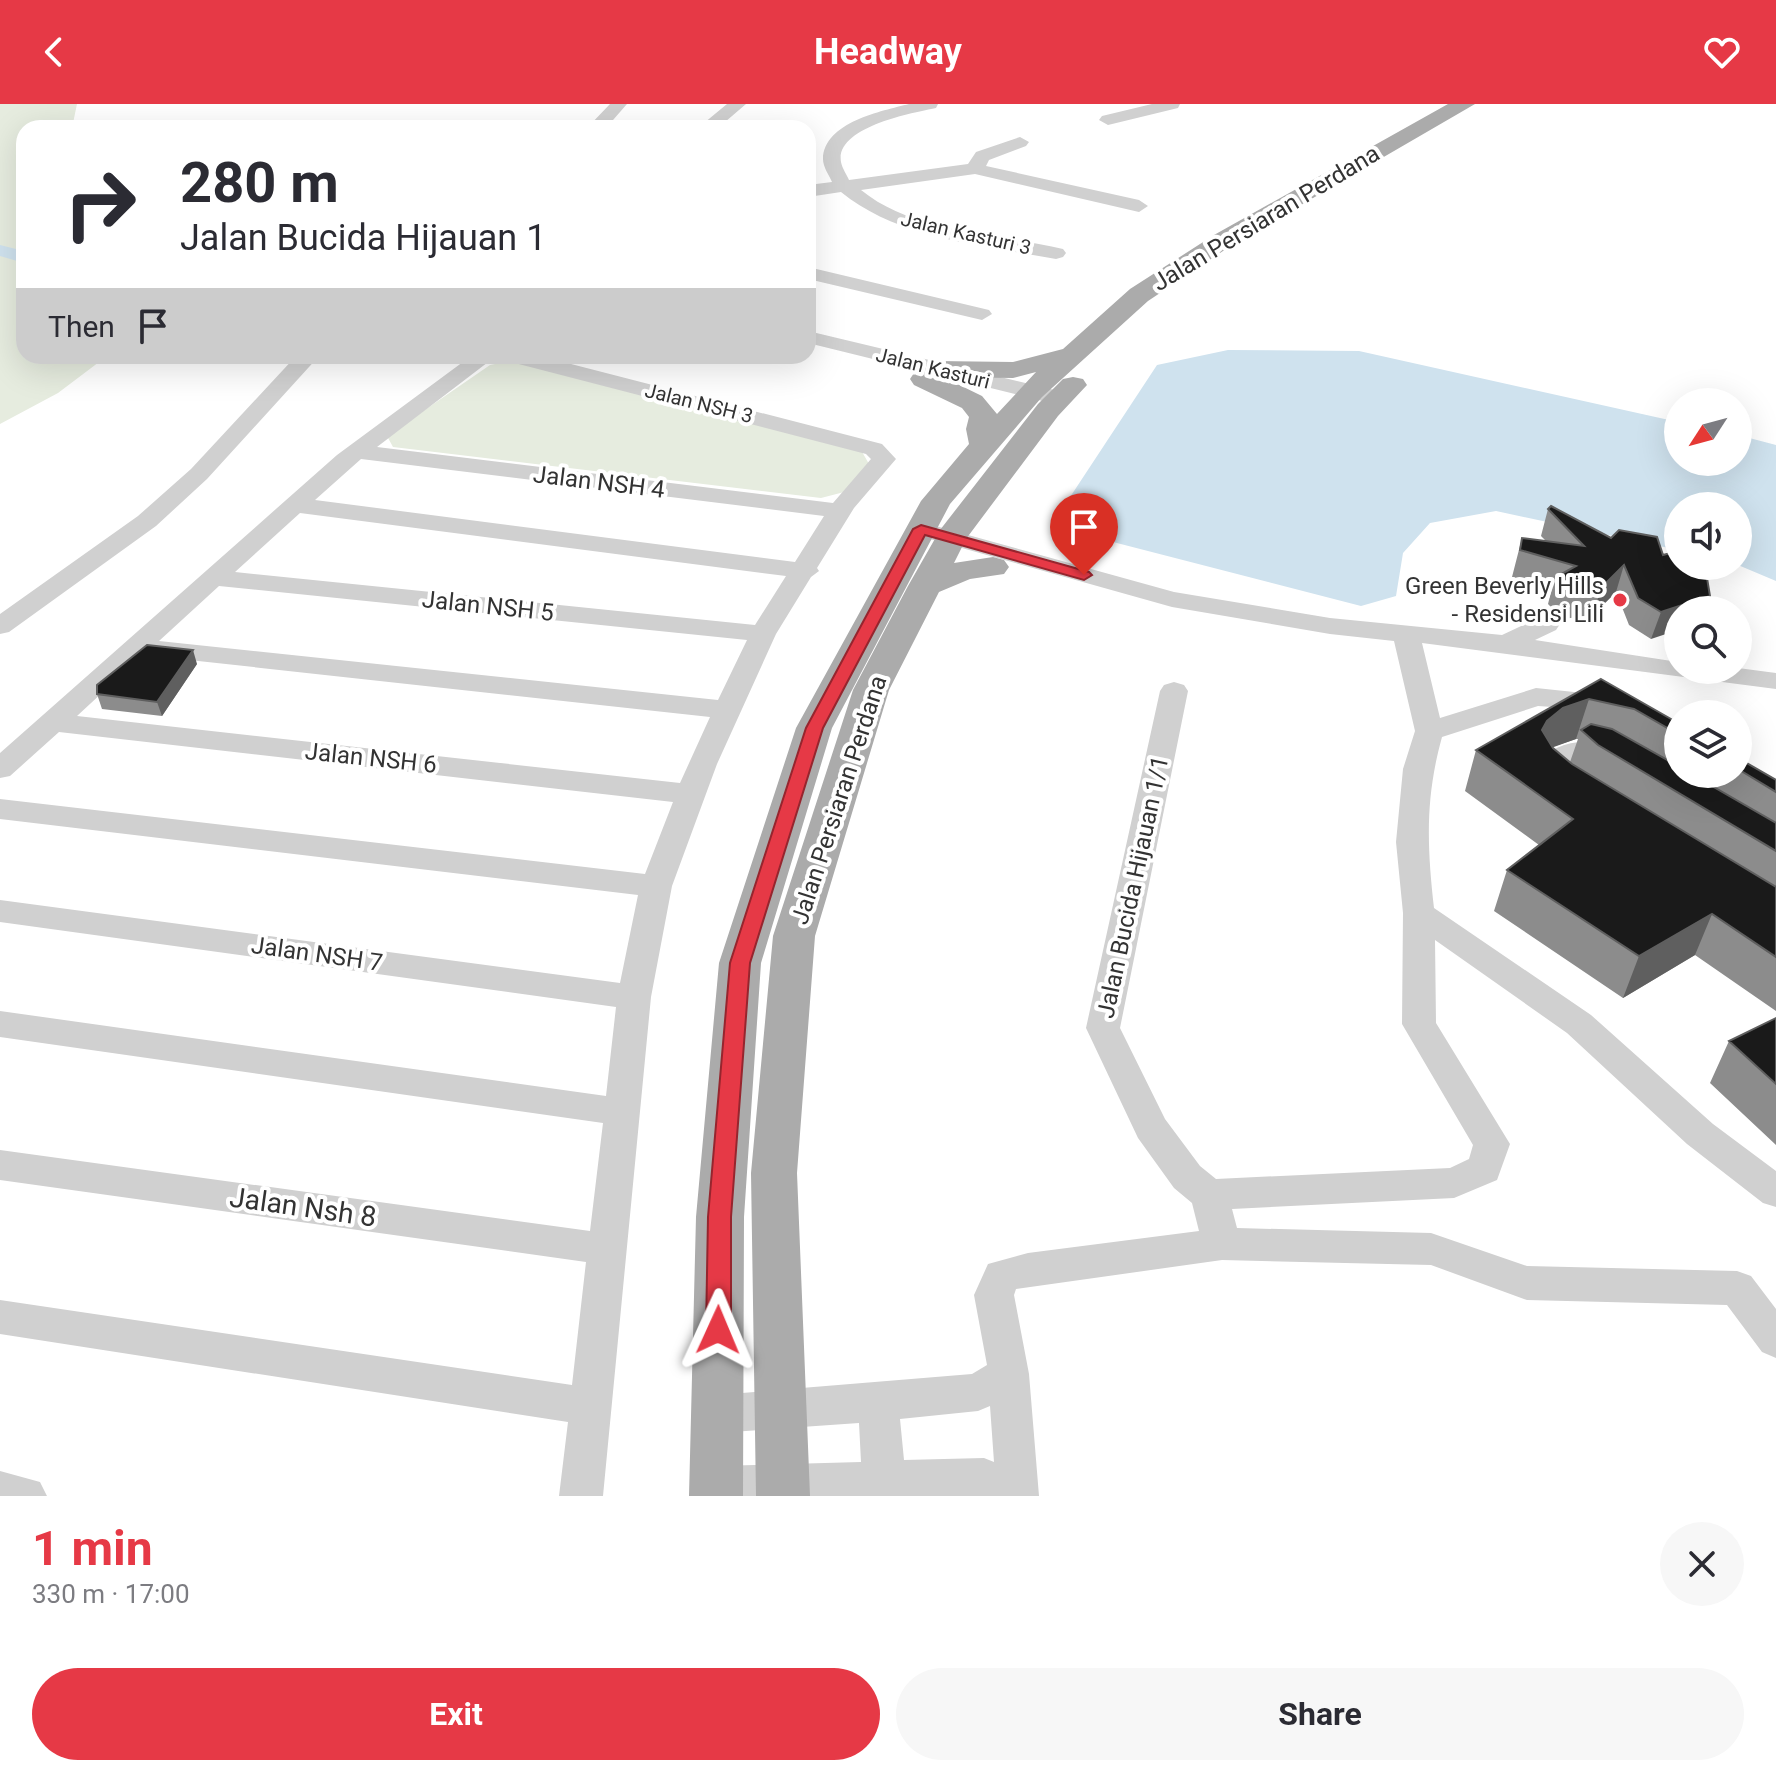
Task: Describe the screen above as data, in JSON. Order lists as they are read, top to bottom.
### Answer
{
  "streets": {
    "main road": ["Jalan Persiaran Perdana"],
    "street": [
      "Jalan Kasturi 3",
      "Jalan Kasturi",
      "Jalan NSH 3",
      "Jalan NSH 4",
      "Jalan NSH 5",
      "Jalan NSH 6",
      "Jalan Bucida Hijauan 1/1",
      "Jalan NSH 7",
      "Jalan Nsh 8"
    ]
  },
  "crossings": [
    ["Jalan Persiaran Perdana", "Jalan Kasturi"],
    ["Jalan NSH 3", "Jalan NSH 4"]
  ],
  "places": ["Green Beverly Hills - Residensi Lili"],
  "north": "bottom left",
  "page": {
    "header": "Headway",
    "turn": ["280 m", "Jalan Bucida Hijauan 1"],
    "then": "Then",
    "heading": ["1 min", "330 m · 17:00"],
    "buttons": ["Exit", "Share"]
  }
}
